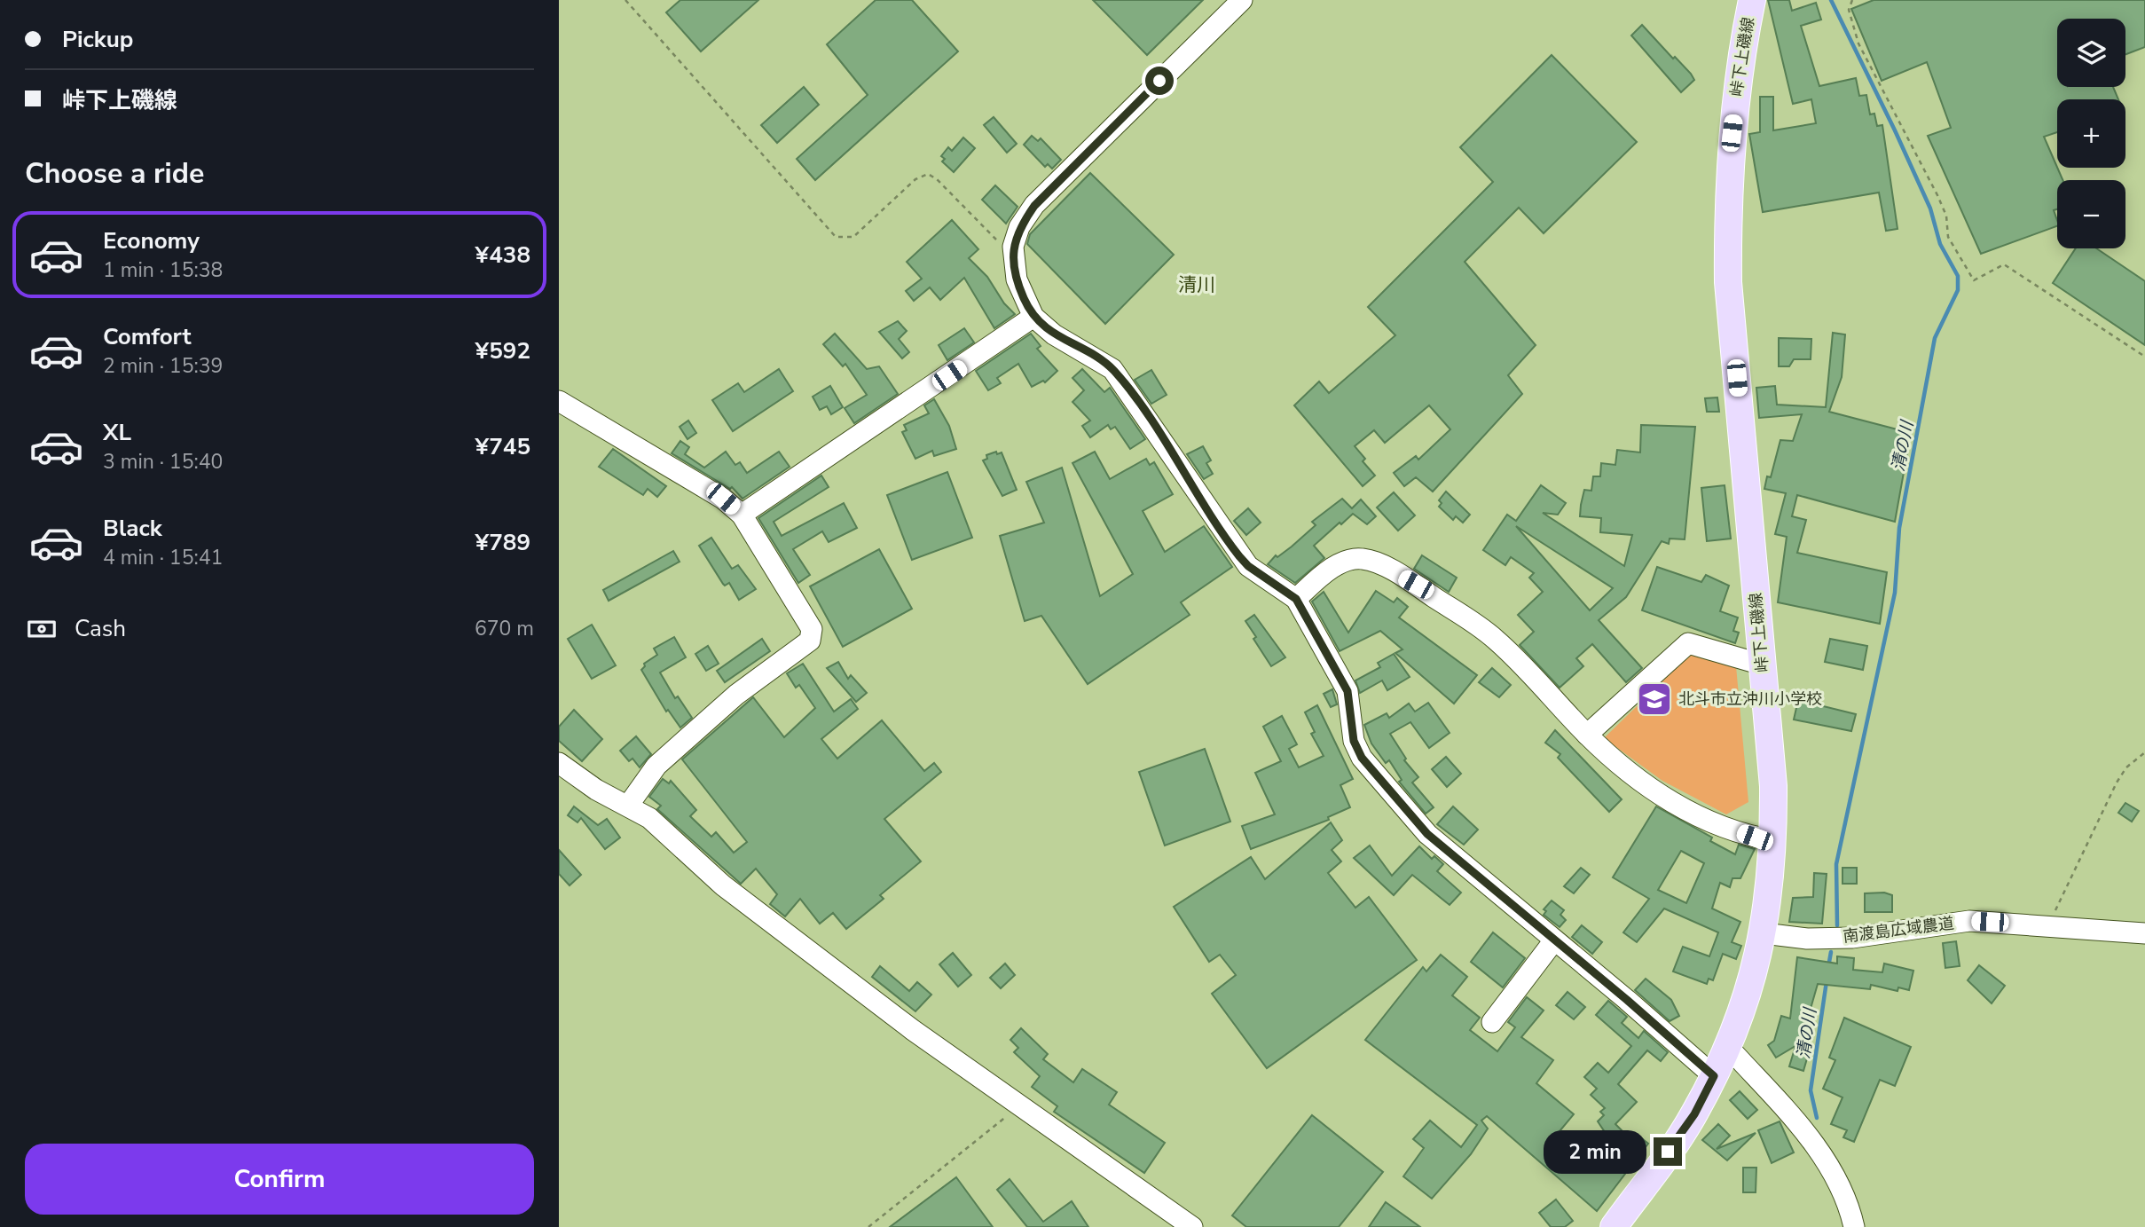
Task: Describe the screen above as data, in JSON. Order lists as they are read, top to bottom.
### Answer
{
  "streets": {
    "main road": ["峠下上磯線"],
    "street": ["南渡島広域農道"]
  },
  "crossings": [
    ["峠下上磯線", "南渡島広域農道"]
  ],
  "districts": ["清川"],
  "water": ["清の川"],
  "places": {
    "school or university": ["北斗市立沖川小学校"]
  },
  "page": {
    "banner": ["Pickup", "峠下上磯線"],
    "map_buttons": ["+", "−"],
    "heading": "Choose a ride",
    "list": [
      {
        "name": "Economy",
        "note": "1 min · 15:38",
        "value": "¥438"
      },
      {
        "name": "Comfort",
        "note": "2 min · 15:39",
        "value": "¥592"
      },
      {
        "name": "XL",
        "note": "3 min · 15:40",
        "value": "¥745"
      },
      {
        "name": "Black",
        "note": "4 min · 15:41",
        "value": "¥789"
      }
    ],
    "pay": ["Cash", "670 m"],
    "bubble": "2 min",
    "buttons": "Confirm"
  }
}
